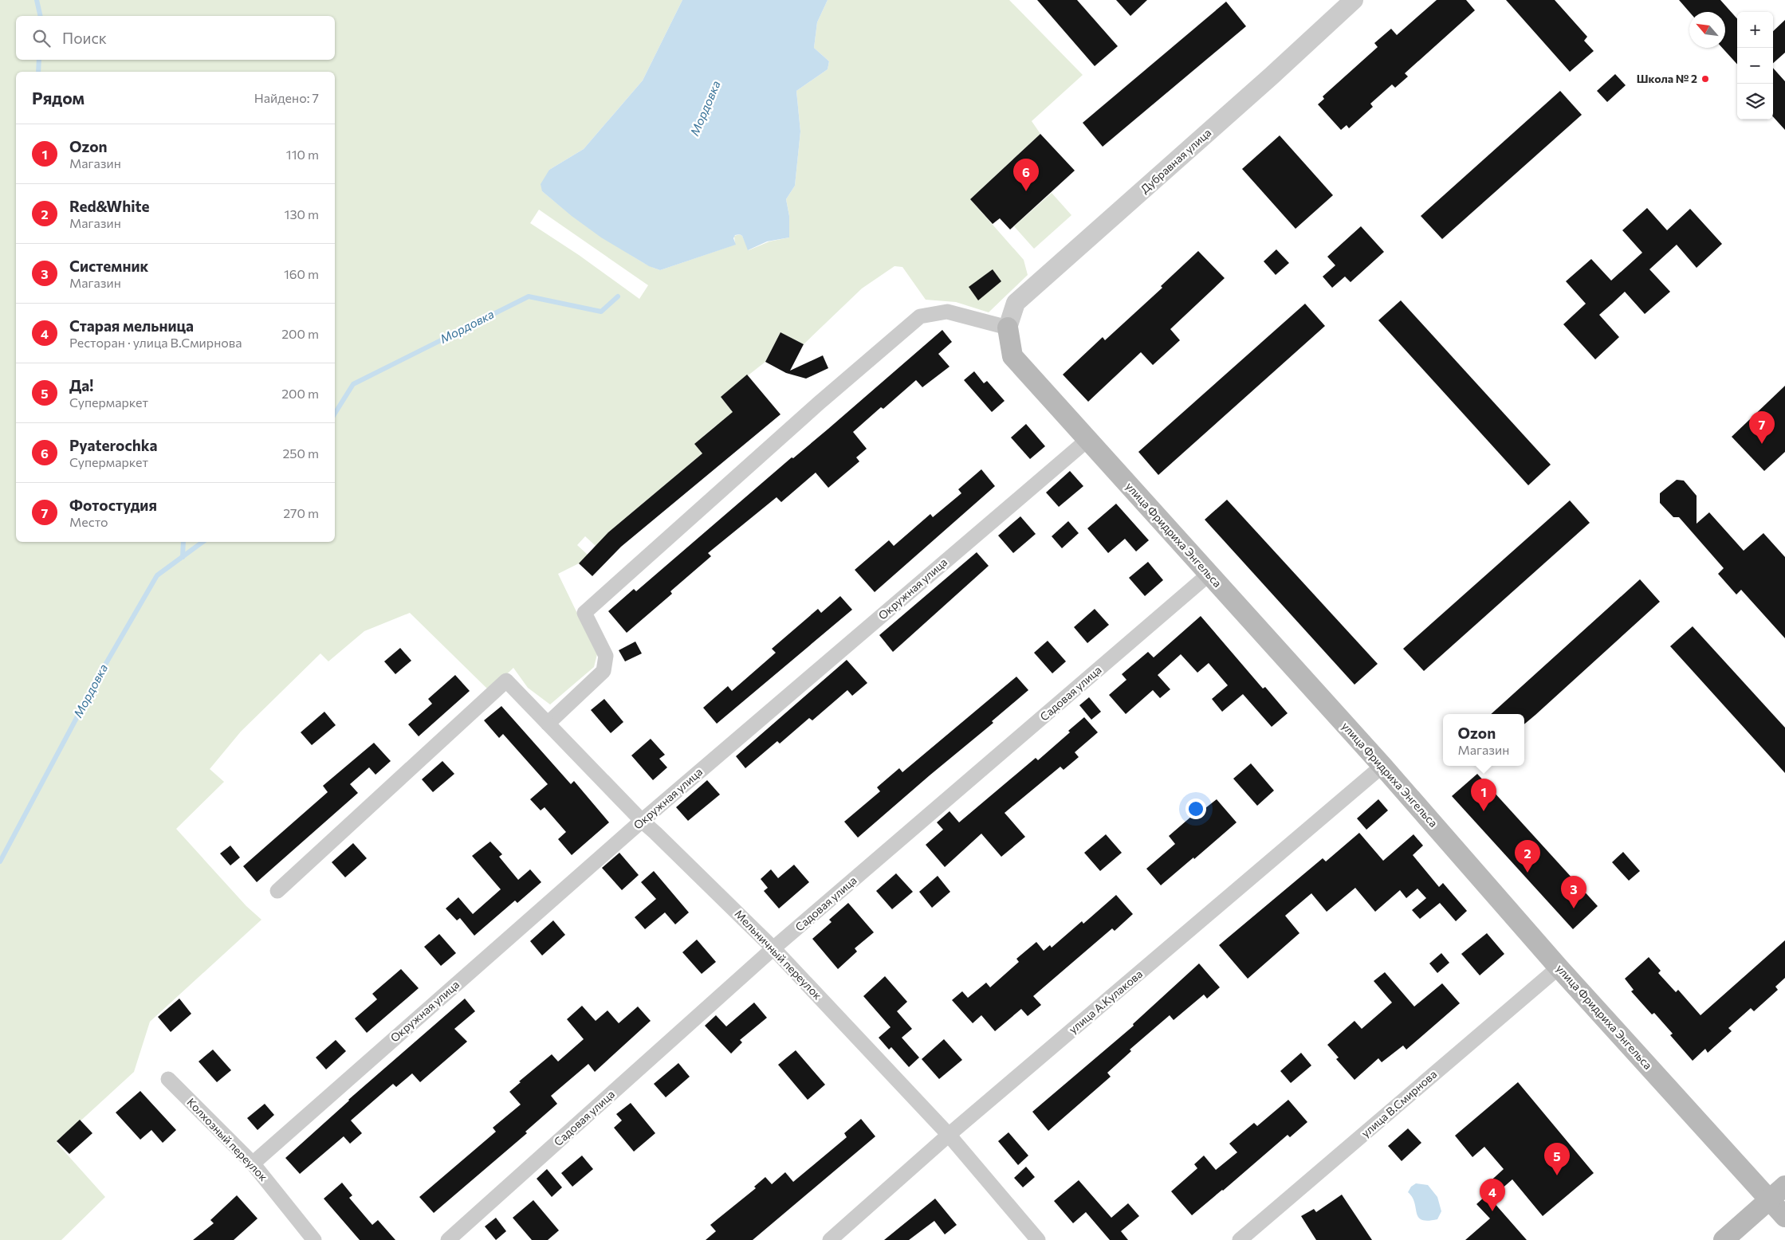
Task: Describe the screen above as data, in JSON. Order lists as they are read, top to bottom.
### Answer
{
  "streets": {
    "main road": ["улица Фридриха Энгельса"],
    "street": [
      "Дубравная улица",
      "Окружная улица",
      "Садовая улица",
      "Мельничный переулок",
      "улица А.Кулакова",
      "улица В.Смирнова",
      "Колхозный переулок"
    ]
  },
  "crossings": [
    ["Дубравная улица", "улица Фридриха Энгельса"],
    ["улица Фридриха Энгельса", "Окружная улица"],
    ["улица Фридриха Энгельса", "Садовая улица"],
    ["улица Фридриха Энгельса", "улица А.Кулакова"],
    ["улица Фридриха Энгельса", "улица В.Смирнова"],
    ["Окружная улица", "Мельничный переулок"],
    ["Окружная улица", "Колхозный переулок"],
    ["Садовая улица", "Мельничный переулок"],
    ["Мельничный переулок", "улица А.Кулакова"]
  ],
  "water": ["Мордовка"],
  "places": ["Школа № 2"],
  "north": "top left",
  "page": {
    "map_buttons": ["+", "−"],
    "search": "Поиск",
    "heading": ["Рядом", "Найдено: 7"],
    "list": [
      {
        "mark": "1",
        "name": "Ozon",
        "note": "Магазин",
        "value": "110 m"
      },
      {
        "mark": "2",
        "name": "Red&White",
        "note": "Магазин",
        "value": "130 m"
      },
      {
        "mark": "3",
        "name": "Системник",
        "note": "Магазин",
        "value": "160 m"
      },
      {
        "mark": "4",
        "name": "Старая мельница",
        "note": "Ресторан · улица В.Смирнова",
        "value": "200 m"
      },
      {
        "mark": "5",
        "name": "Да!",
        "note": "Супермаркет",
        "value": "200 m"
      },
      {
        "mark": "6",
        "name": "Pyaterochka",
        "note": "Супермаркет",
        "value": "250 m"
      },
      {
        "mark": "7",
        "name": "Фотостудия",
        "note": "Место",
        "value": "270 m"
      }
    ],
    "pins": [
      "6",
      "7",
      "1",
      "2",
      "3",
      "5",
      "4"
    ],
    "popup": ["Ozon", "Магазин"]
  }
}
